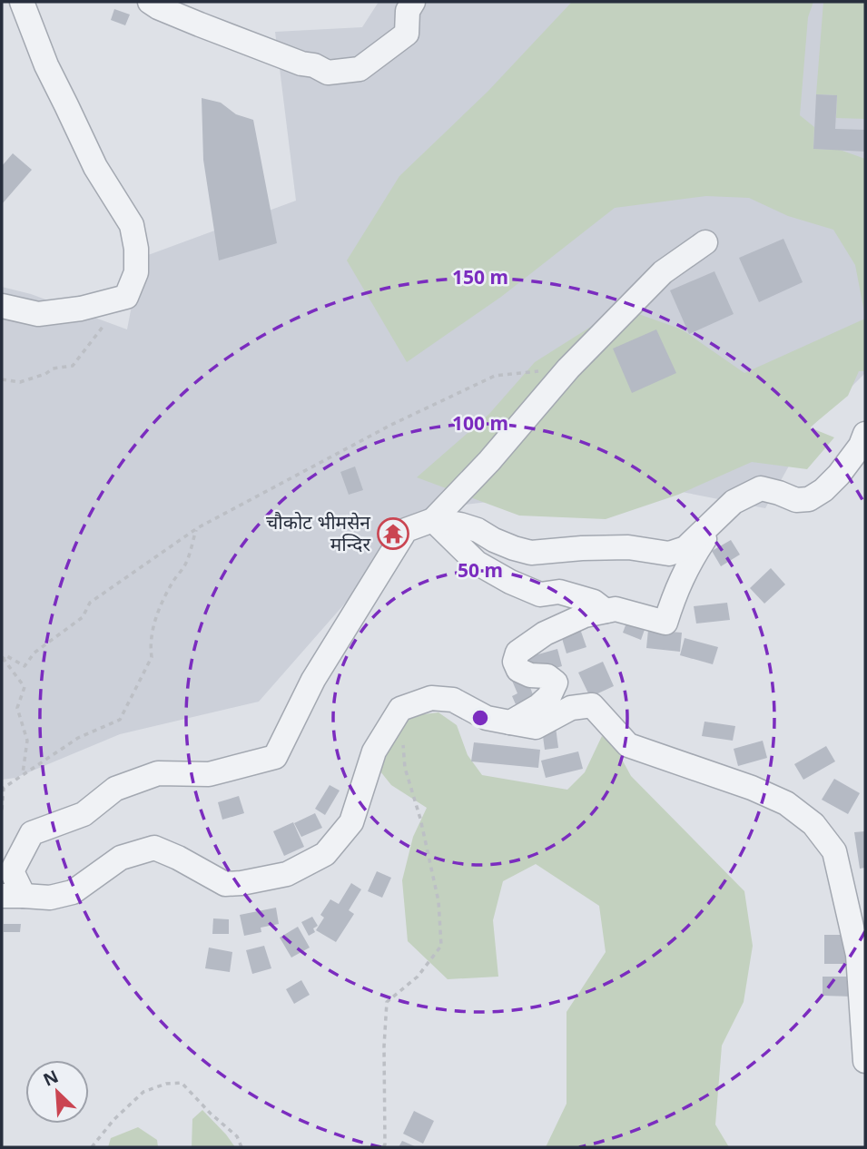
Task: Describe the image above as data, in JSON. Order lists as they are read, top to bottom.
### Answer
{
  "places": {
    "temple": ["चौकोट भीमसेन मन्दिर"]
  },
  "north": "top left",
  "rings": ["150 m", "100 m", "50 m"]
}
